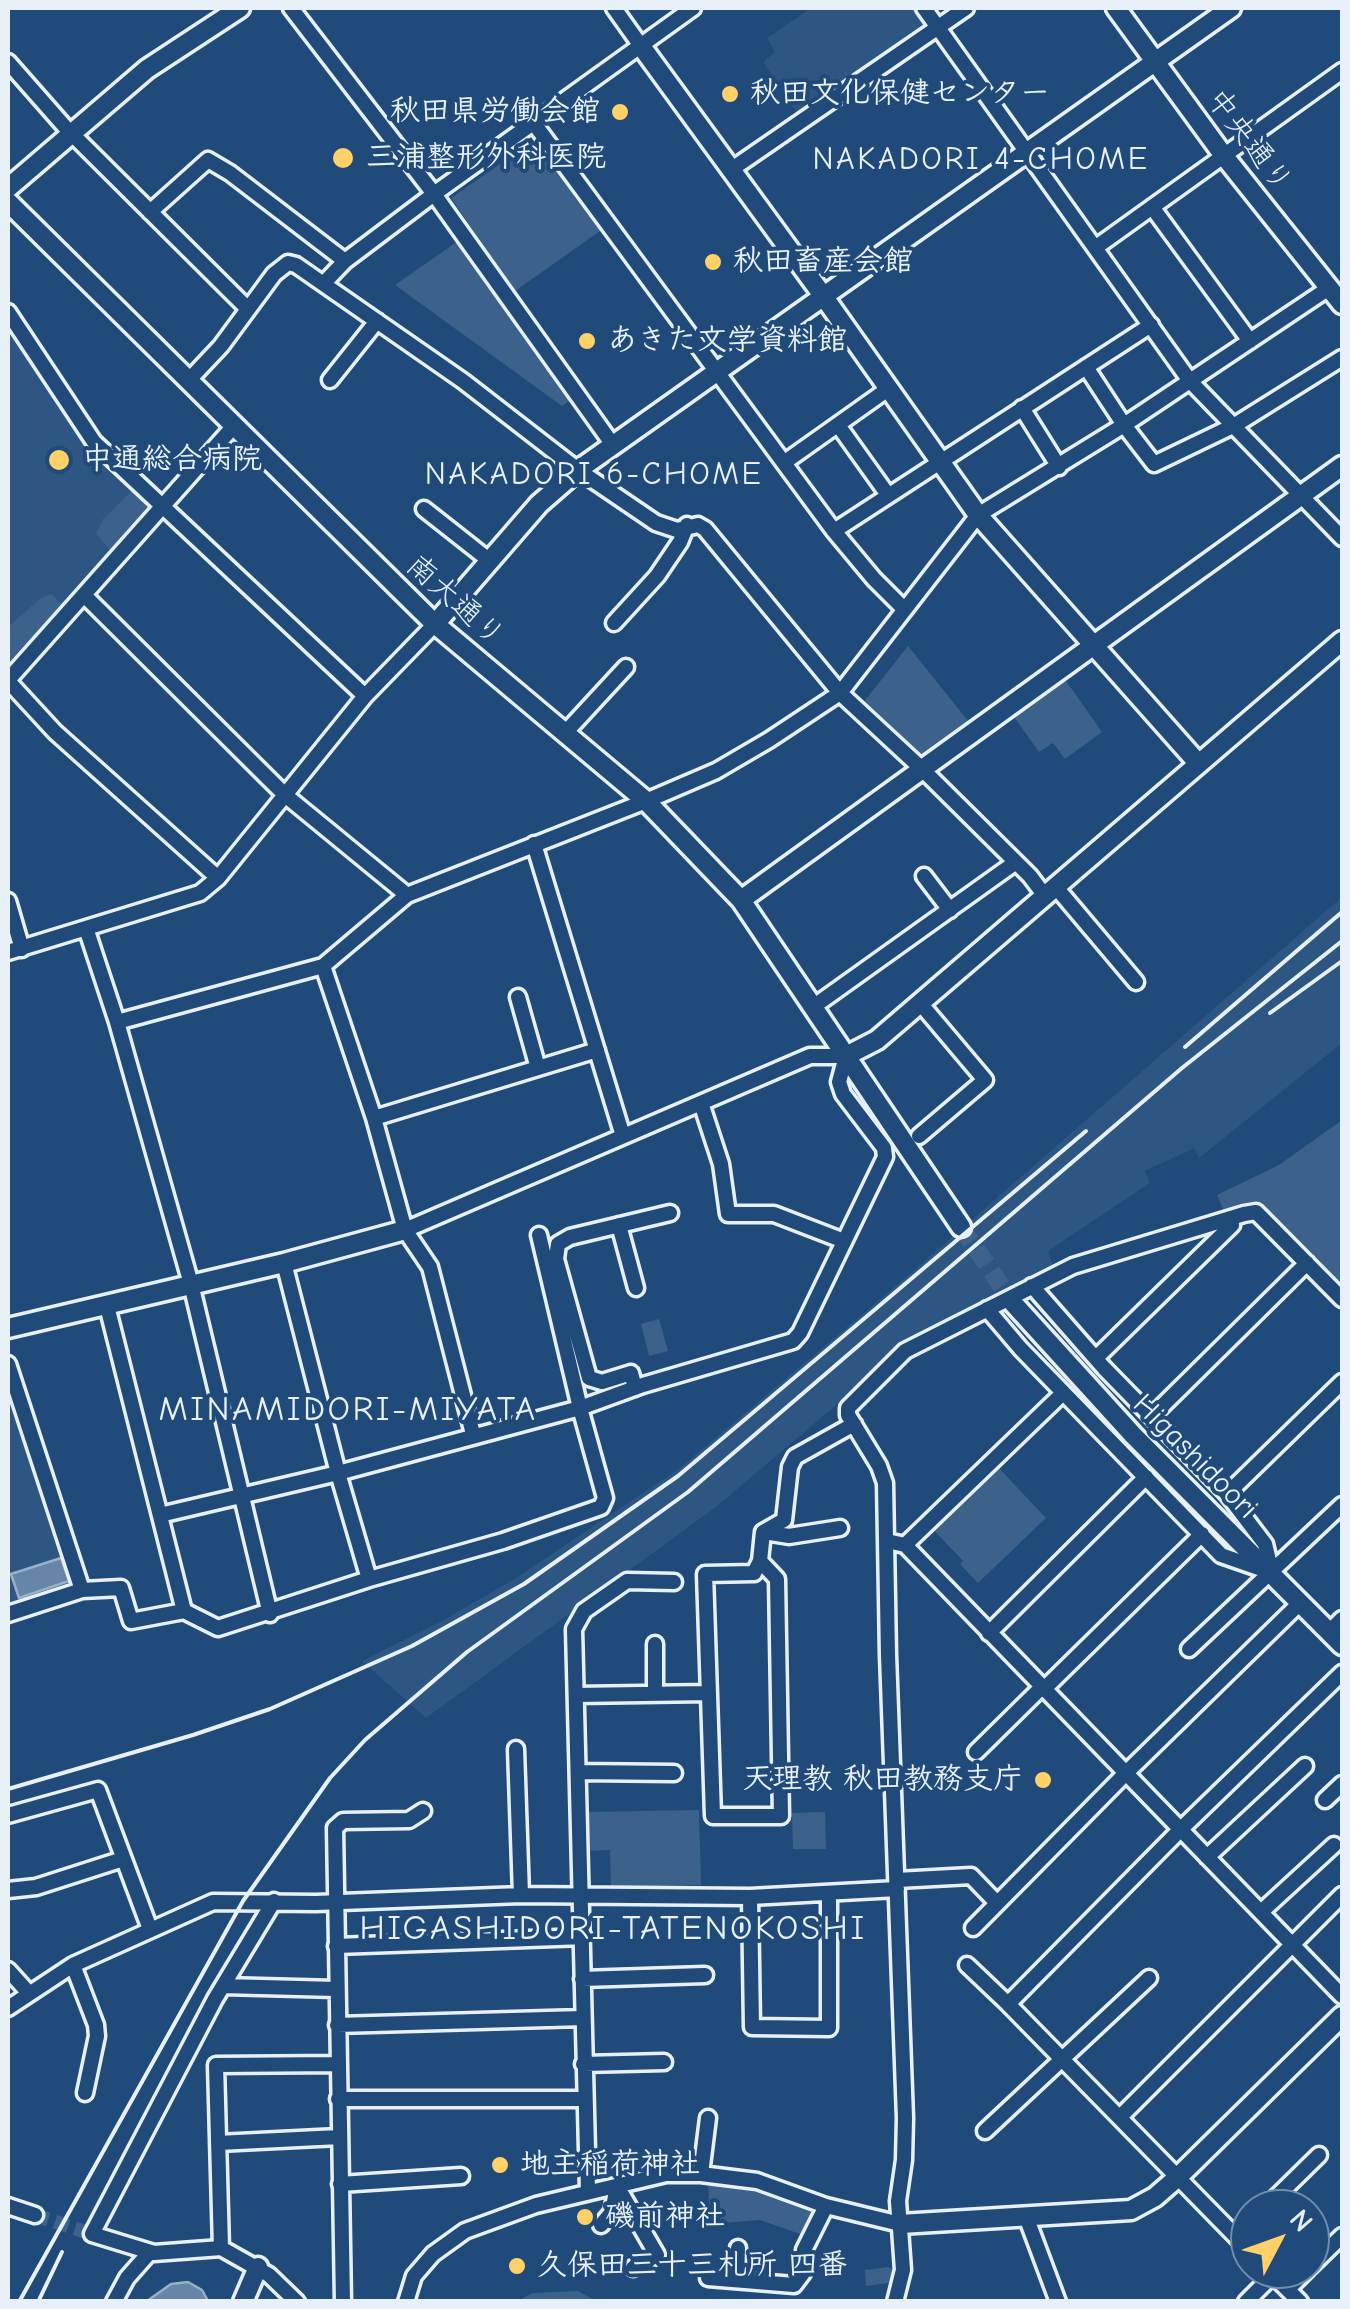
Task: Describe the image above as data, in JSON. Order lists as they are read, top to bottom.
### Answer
{
  "streets": {
    "street": ["中央通り", "南大通り", "Higashidoori"]
  },
  "districts": [
    "NAKADORI 4-CHOME",
    "NAKADORI 6-CHOME",
    "MINAMIDORI-MIYATA",
    "HIGASHIDORI-TATENOKOSHI"
  ],
  "places": [
    "秋田文化保健センター",
    "秋田県労働会館",
    "三浦整形外科医院",
    "秋田畜産会館",
    "あきた文学資料館",
    "中通総合病院",
    "天理教 秋田教務支庁",
    "地主稲荷神社",
    "磯前神社",
    "久保田三十三札所 四番"
  ],
  "north": "top right"
}
